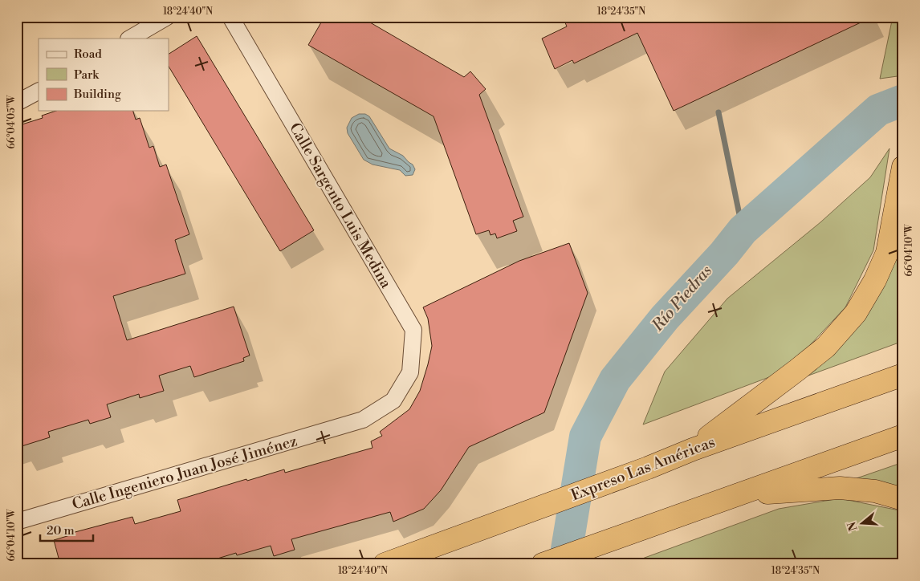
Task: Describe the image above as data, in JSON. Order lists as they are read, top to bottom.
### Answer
{
  "streets": {
    "highway": ["Expreso Las Américas"],
    "street": ["Calle Sargento Luis Medina", "Calle Ingeniero Juan José Jiménez"]
  },
  "crossings": [
    ["Calle Sargento Luis Medina", "Calle Ingeniero Juan José Jiménez"]
  ],
  "water": ["Río Piedras"],
  "legend": ["Road", "Park", "Building"],
  "scale_bar": "20 m",
  "north": "left",
  "coordinates": [
    "18°24'40\"N",
    "18°24'35\"N",
    "66°04'05\"W",
    "66°04'10\"W"
  ]
}
